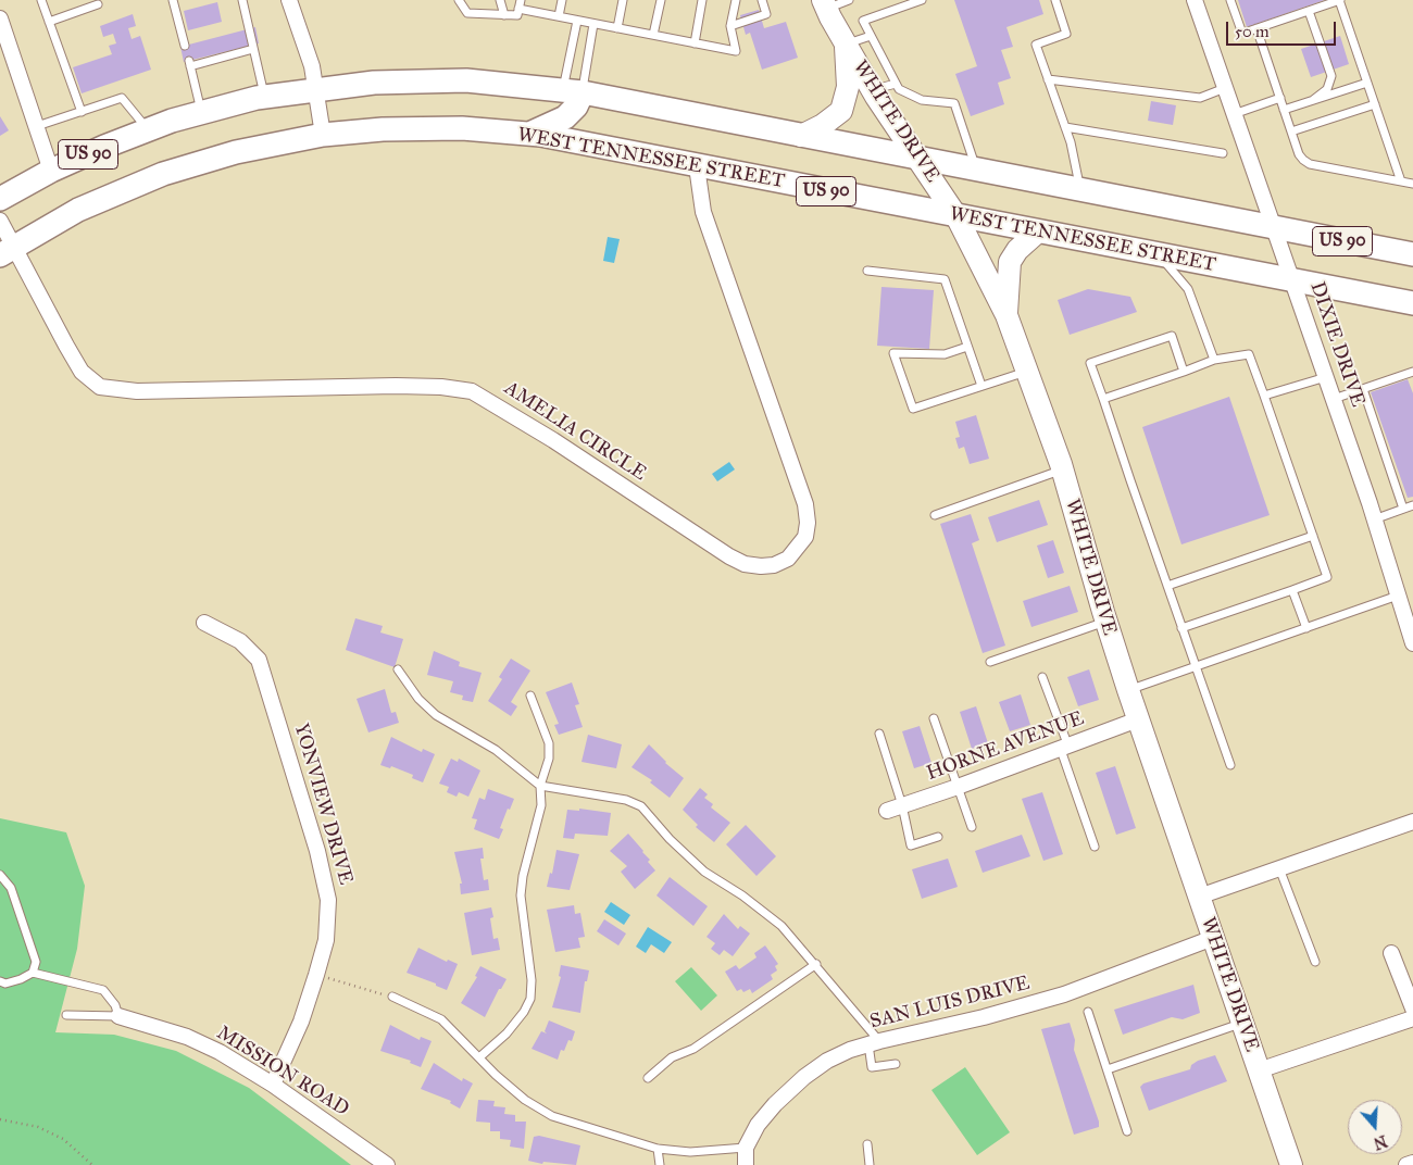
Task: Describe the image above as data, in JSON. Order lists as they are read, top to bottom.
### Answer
{
  "streets": {
    "main road": ["US 90", "WEST TENNESSEE STREET"],
    "street": [
      "WHITE DRIVE",
      "DIXIE DRIVE",
      "AMELIA CIRCLE",
      "HORNE AVENUE",
      "YONVIEW DRIVE",
      "SAN LUIS DRIVE",
      "MISSION ROAD"
    ]
  },
  "crossings": [
    ["WHITE DRIVE", "US 90"],
    ["WHITE DRIVE", "WEST TENNESSEE STREET"],
    ["WHITE DRIVE", "HORNE AVENUE"],
    ["WHITE DRIVE", "SAN LUIS DRIVE"],
    ["US 90", "DIXIE DRIVE"],
    ["WEST TENNESSEE STREET", "DIXIE DRIVE"],
    ["WEST TENNESSEE STREET", "AMELIA CIRCLE"],
    ["YONVIEW DRIVE", "MISSION ROAD"]
  ],
  "scale_bar": "50 m",
  "north": "bottom"
}
